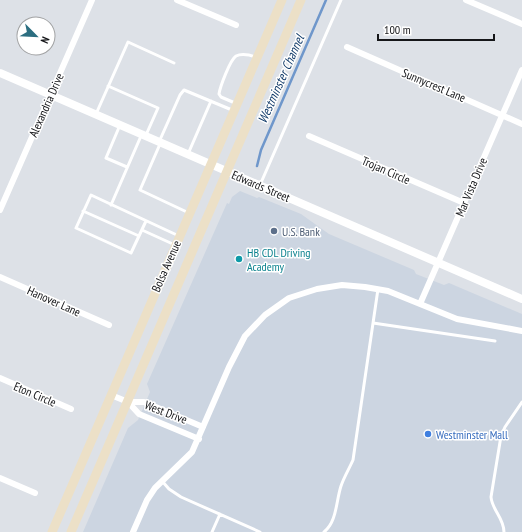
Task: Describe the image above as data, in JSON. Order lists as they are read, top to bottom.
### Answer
{
  "streets": {
    "main road": ["Bolsa Avenue"],
    "street": [
      "Sunnycrest Lane",
      "Alexandria Drive",
      "Trojan Circle",
      "Edwards Street",
      "Mar Vista Drive",
      "Hanover Lane",
      "Eton Circle",
      "West Drive"
    ]
  },
  "crossings": [
    ["Sunnycrest Lane", "Mar Vista Drive"],
    ["Alexandria Drive", "Edwards Street"],
    ["Trojan Circle", "Mar Vista Drive"],
    ["Edwards Street", "Mar Vista Drive"],
    ["Edwards Street", "Bolsa Avenue"],
    ["Bolsa Avenue", "West Drive"]
  ],
  "water": ["Westminster Channel"],
  "places": ["U.S. Bank", "HB CDL Driving Academy", "Westminster Mall"],
  "scale_bar": "100 m",
  "north": "bottom right"
}
